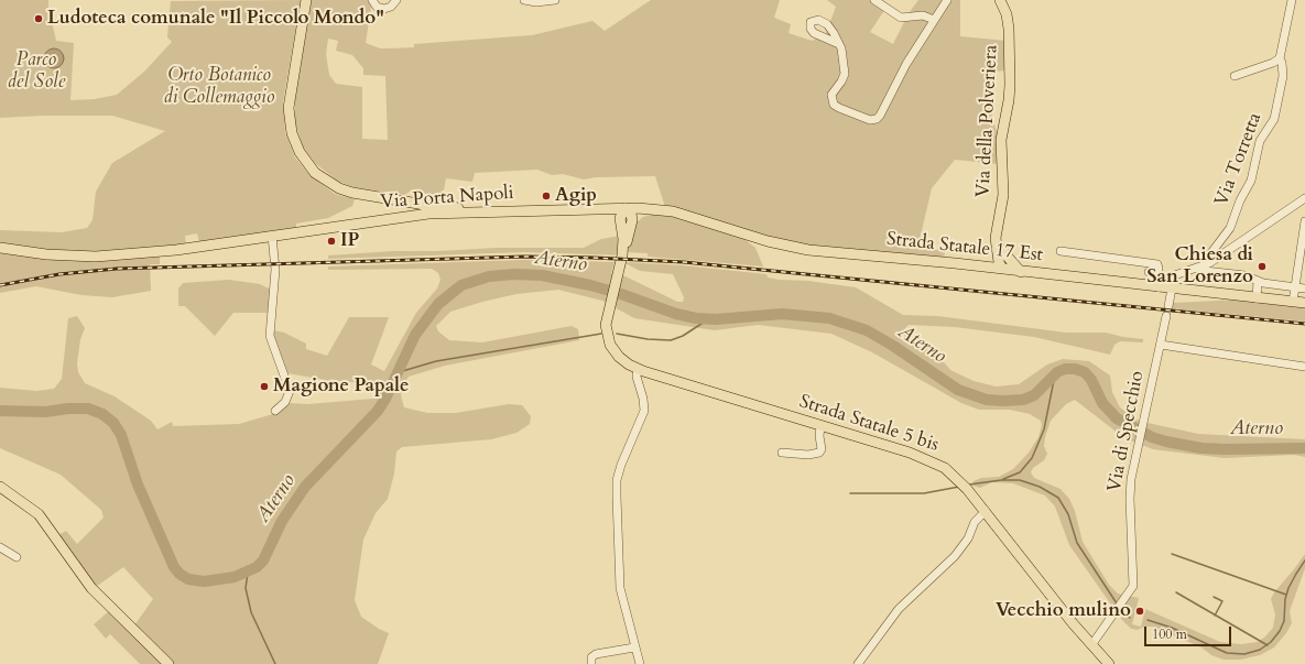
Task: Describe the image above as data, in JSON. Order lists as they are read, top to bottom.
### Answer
{
  "streets": {
    "main road": [
      "Via della Polveriera",
      "Via Porta Napoli",
      "Strada Statale 17 Est",
      "Strada Statale 5 bis"
    ],
    "street": ["Via Torretta", "Via di Specchio"]
  },
  "crossings": [
    ["Via della Polveriera", "Strada Statale 17 Est"],
    ["Via Porta Napoli", "Strada Statale 17 Est"],
    ["Strada Statale 5 bis", "Via di Specchio"]
  ],
  "water": ["Aterno"],
  "parks": ["Parco del Sole", "Orto Botanico di Collemaggio"],
  "places": [
    "Ludoteca comunale \"Il Piccolo Mondo\"",
    "Agip",
    "IP",
    "Chiesa di San Lorenzo",
    "Magione Papale",
    "Vecchio mulino"
  ],
  "scale_bar": "100 m"
}
